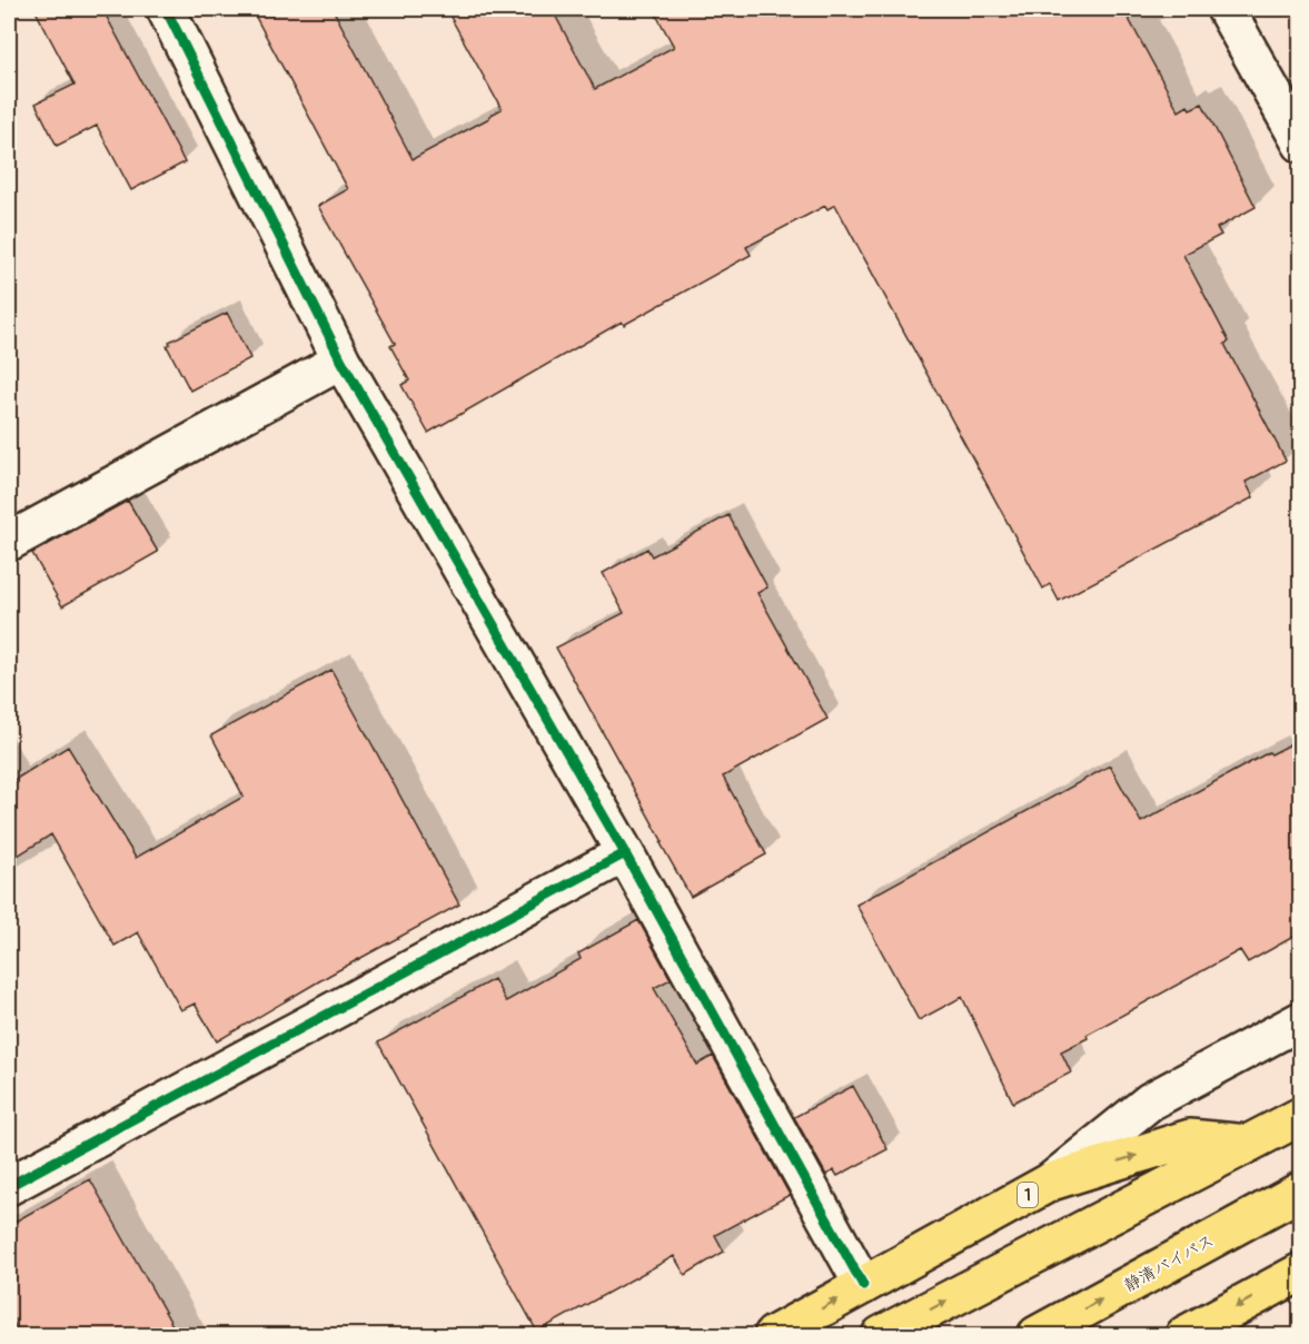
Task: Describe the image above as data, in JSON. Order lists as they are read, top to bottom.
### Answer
{
  "streets": {
    "highway": ["1", "静清バイパス"]
  }
}
